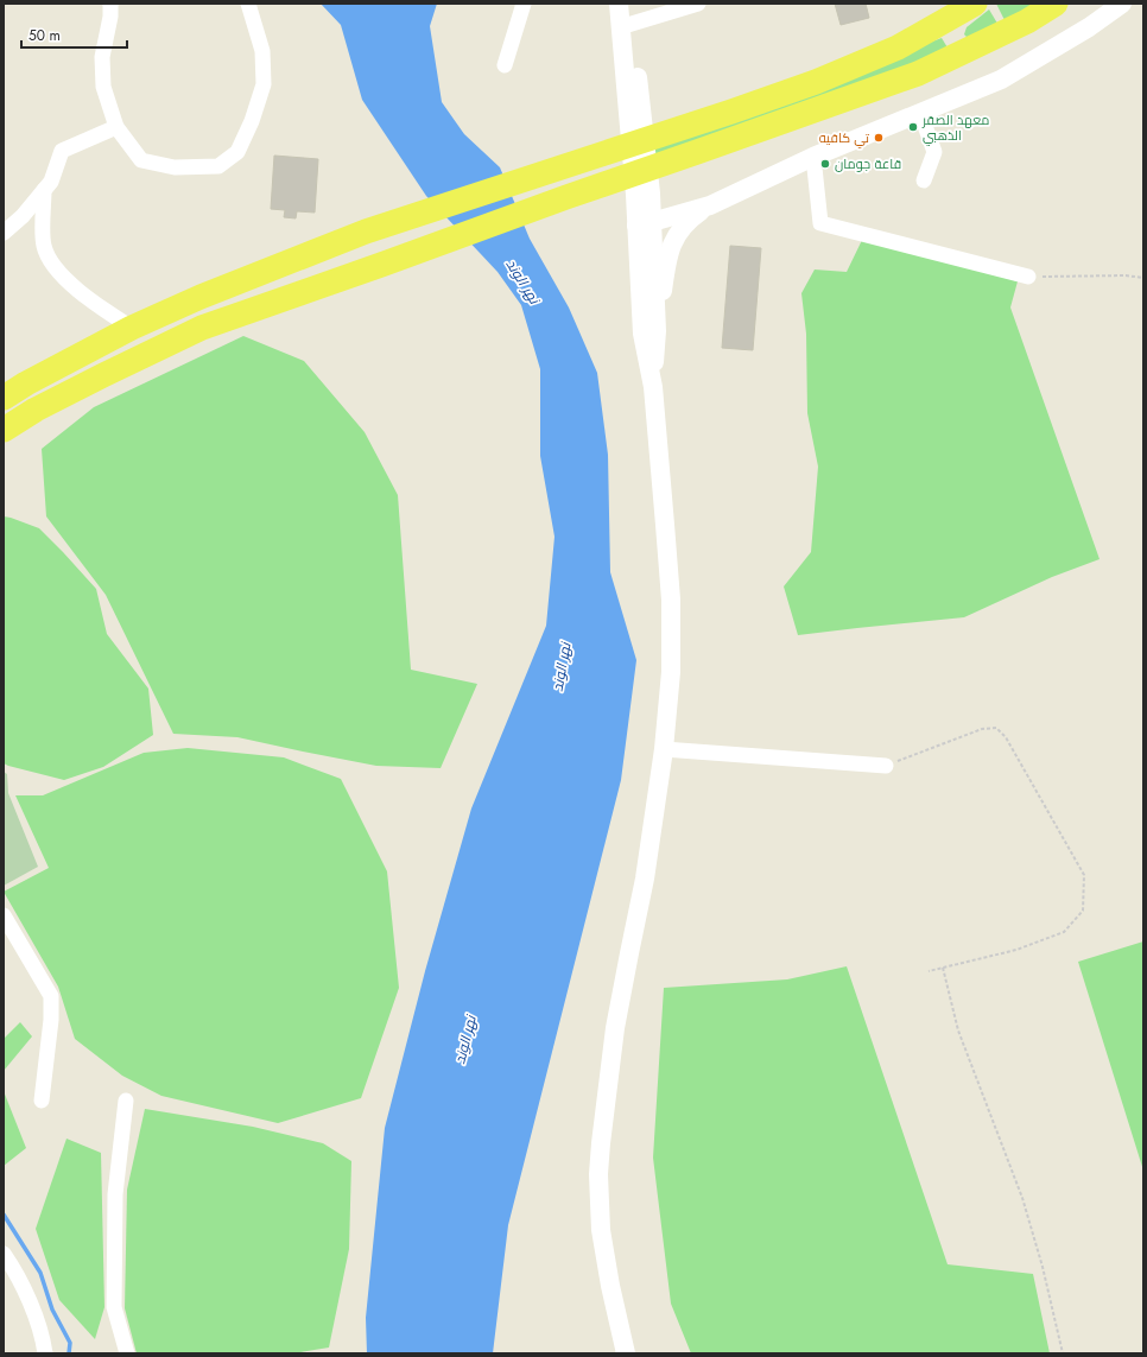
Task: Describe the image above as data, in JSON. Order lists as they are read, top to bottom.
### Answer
{
  "water": ["نهر الوند"],
  "places": ["معهد الصقر الذهبي", "تي كافيه", "قاعة جومان"],
  "scale_bar": "50 m"
}
